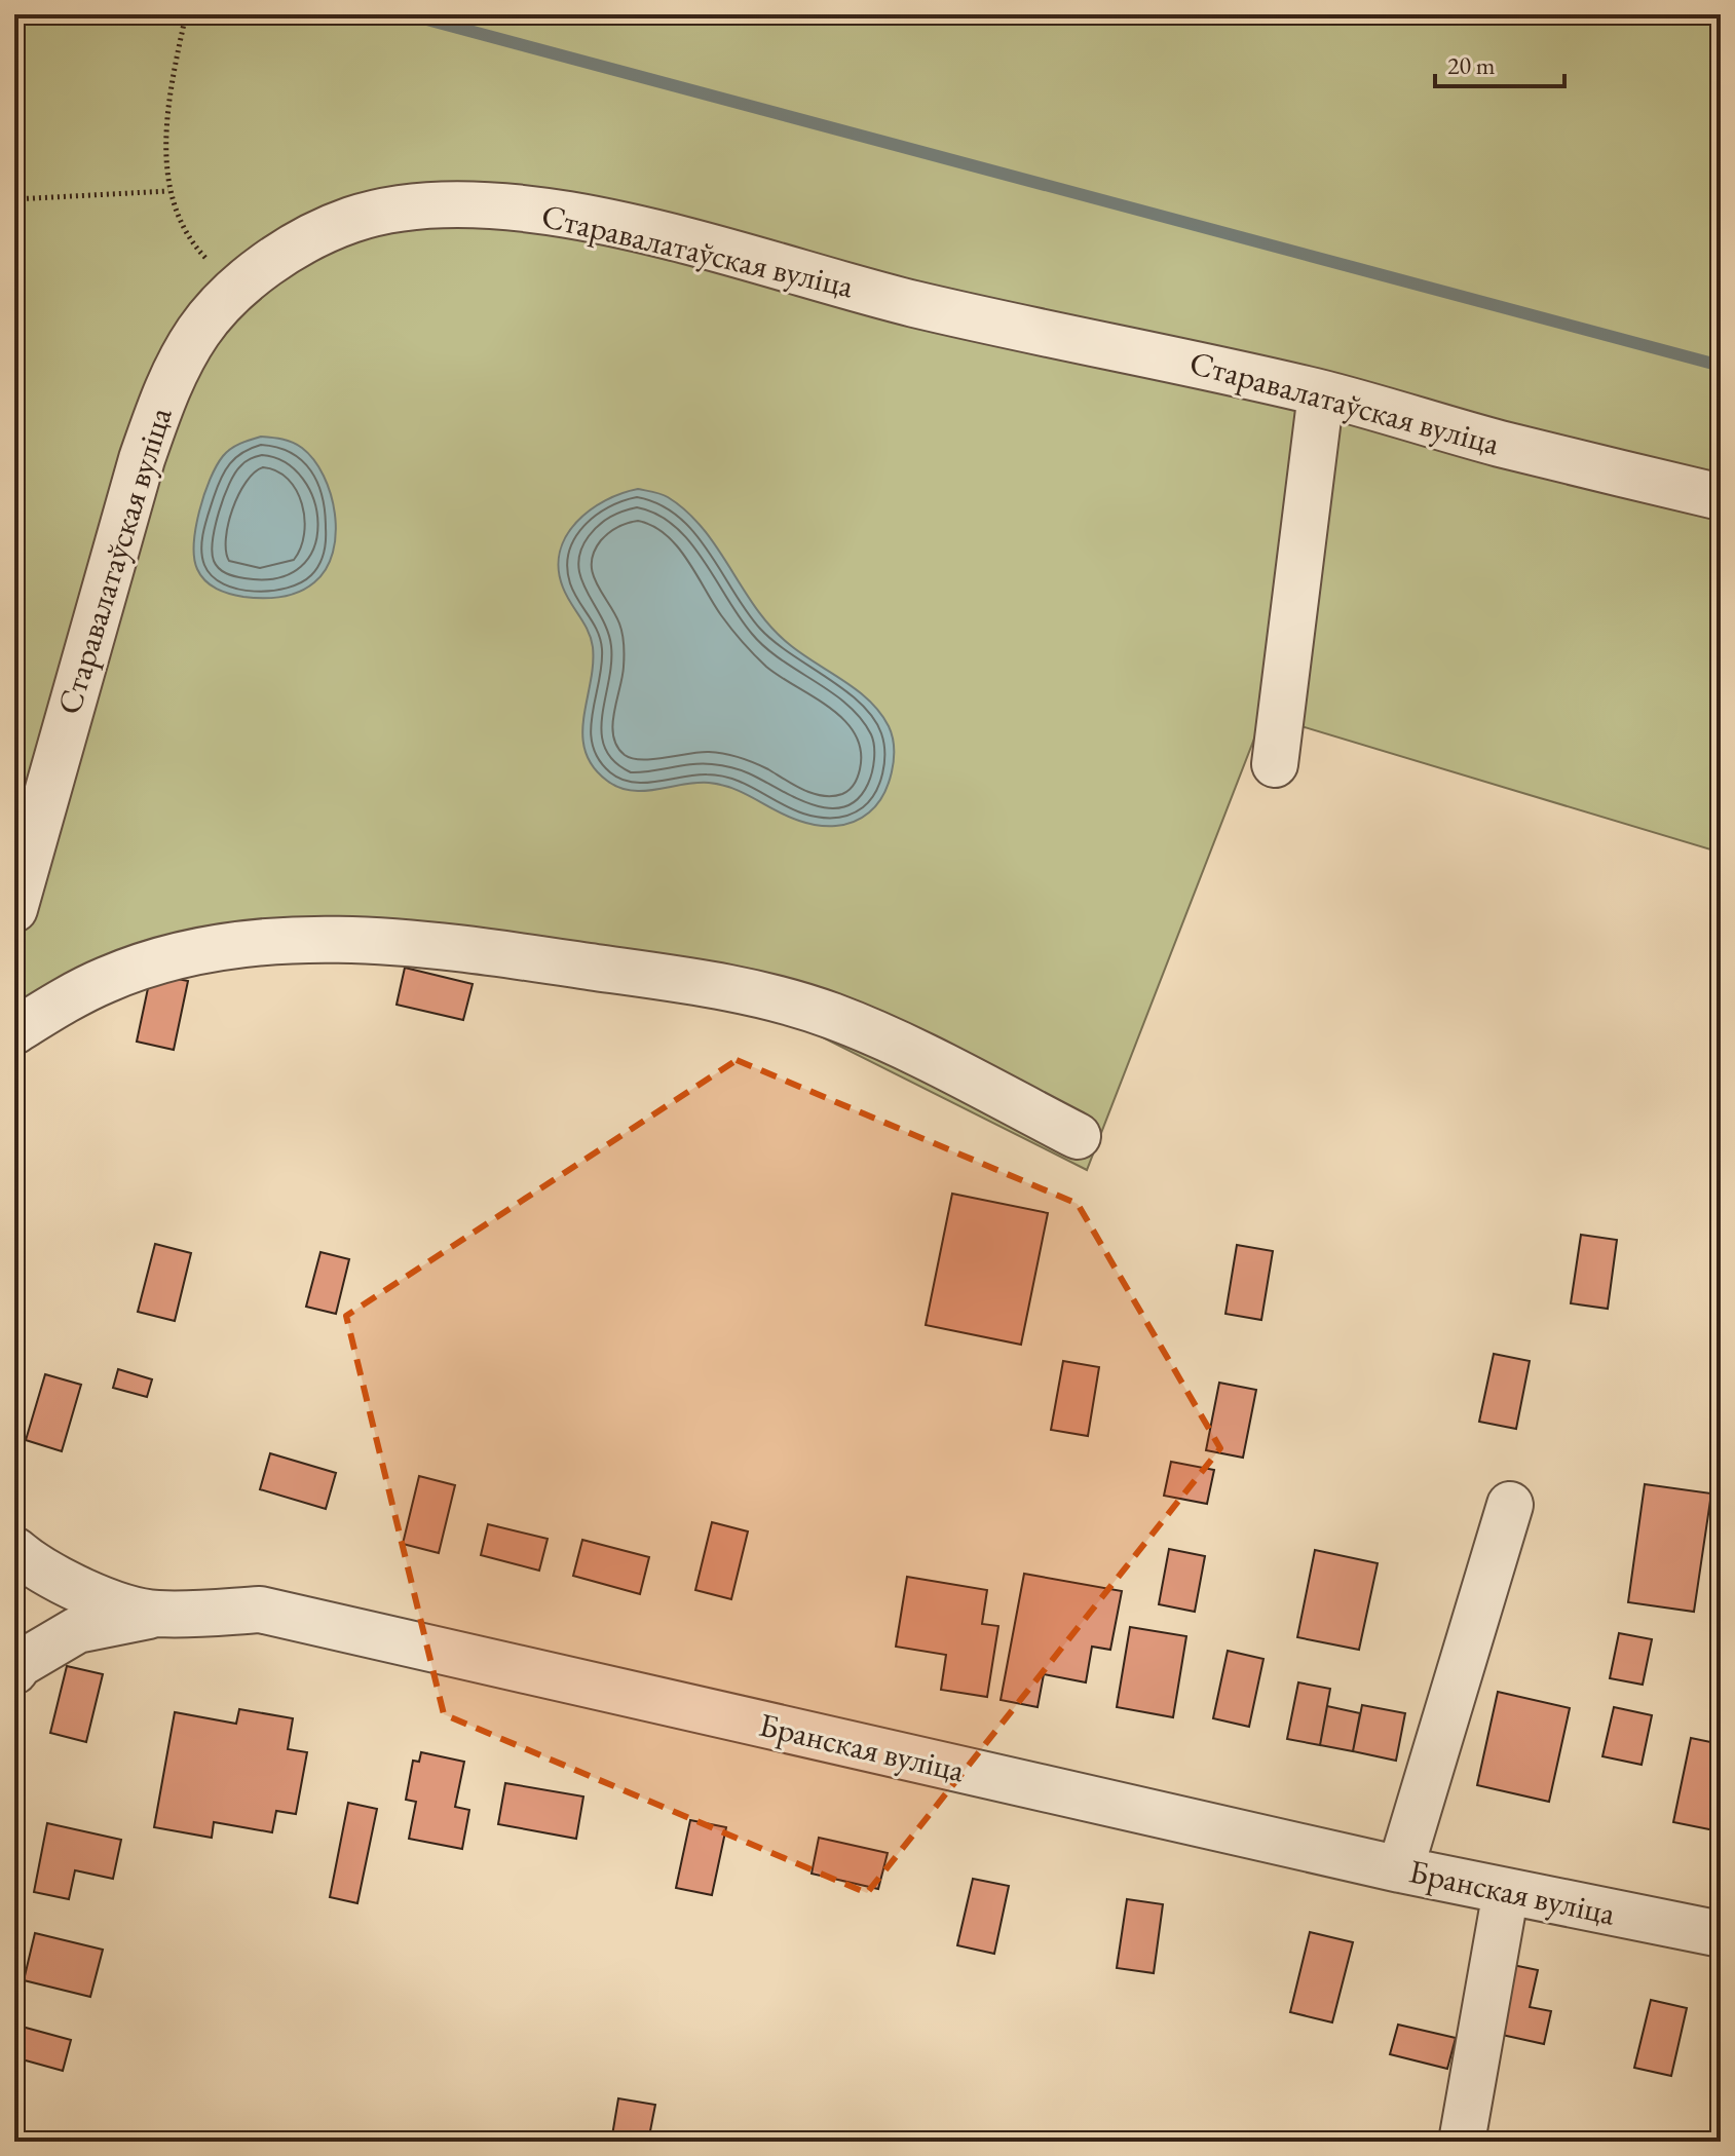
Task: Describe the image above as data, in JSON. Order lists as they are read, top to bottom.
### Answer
{
  "streets": {
    "street": ["Старавалатаўская вуліца", "Бранская вуліца"]
  },
  "scale_bar": "20 m"
}
